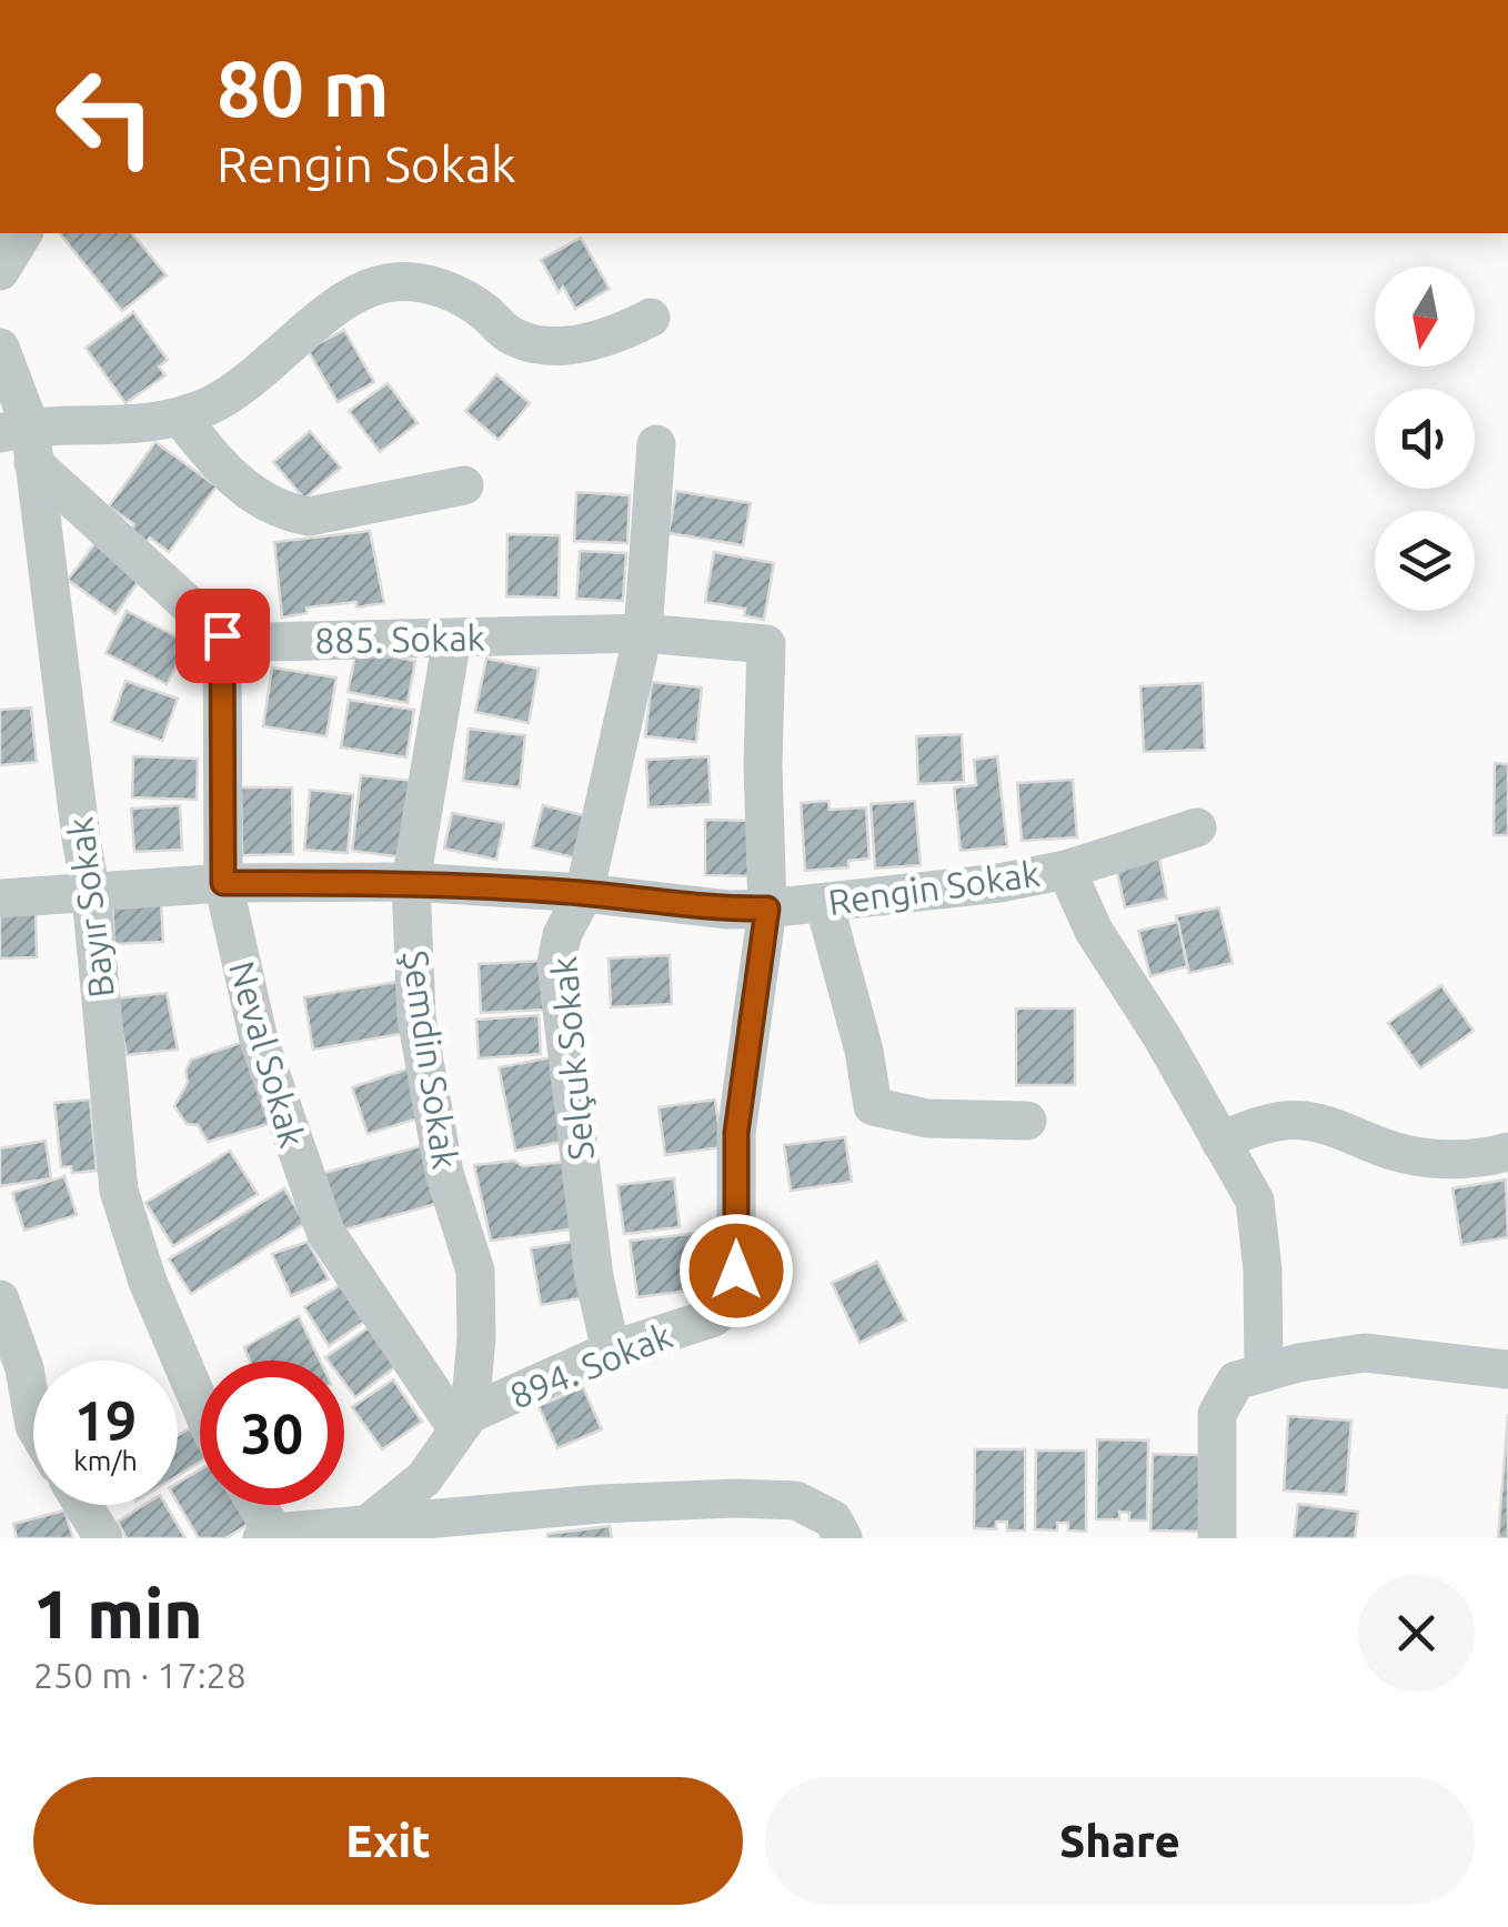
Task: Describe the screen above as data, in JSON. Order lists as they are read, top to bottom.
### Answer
{
  "streets": {
    "street": [
      "885. Sokak",
      "Rengin Sokak",
      "Bayır Sokak",
      "Neval Sokak",
      "Selçuk Sokak",
      "Şemdin Sokak",
      "894. Sokak"
    ]
  },
  "crossings": [
    ["885. Sokak", "Neval Sokak"],
    ["885. Sokak", "Selçuk Sokak"],
    ["885. Sokak", "Şemdin Sokak"],
    ["885. Sokak", "894. Sokak"],
    ["Rengin Sokak", "Bayır Sokak"],
    ["Rengin Sokak", "Neval Sokak"],
    ["Rengin Sokak", "Selçuk Sokak"],
    ["Rengin Sokak", "Şemdin Sokak"],
    ["Rengin Sokak", "894. Sokak"],
    ["Neval Sokak", "Şemdin Sokak"],
    ["Neval Sokak", "894. Sokak"],
    ["Selçuk Sokak", "894. Sokak"],
    ["Şemdin Sokak", "894. Sokak"]
  ],
  "north": "bottom",
  "page": {
    "turn": ["80 m", "Rengin Sokak"],
    "speed": "19 km/h",
    "limit": "30",
    "heading": ["1 min", "250 m · 17:28"],
    "buttons": ["Exit", "Share"]
  }
}
